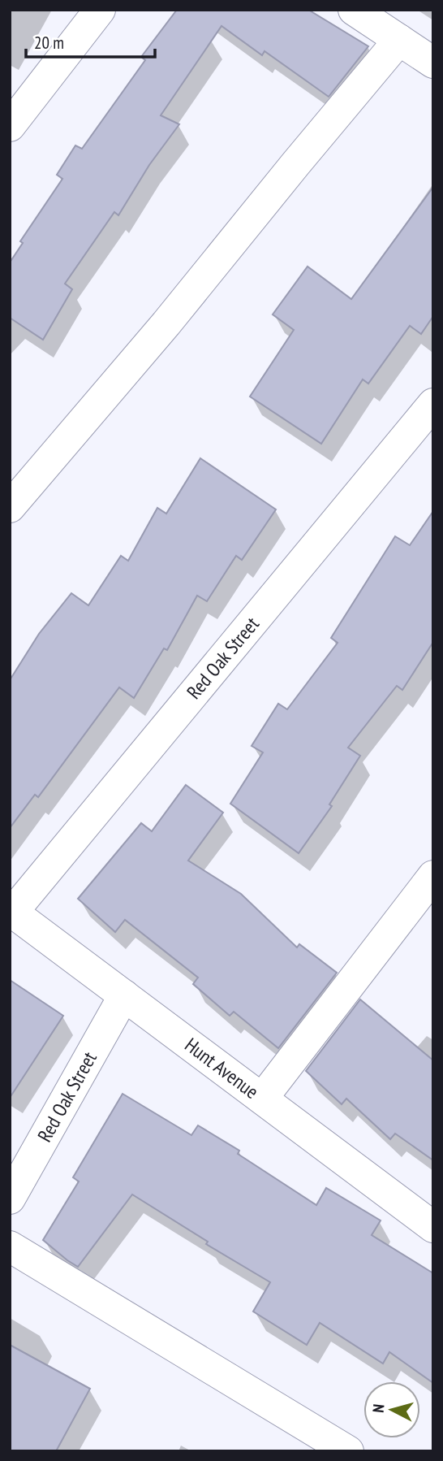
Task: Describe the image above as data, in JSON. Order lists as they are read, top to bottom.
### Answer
{
  "streets": {
    "street": ["Red Oak Street", "Hunt Avenue"]
  },
  "crossings": [
    ["Red Oak Street", "Hunt Avenue"]
  ],
  "scale_bar": "20 m",
  "north": "left"
}
